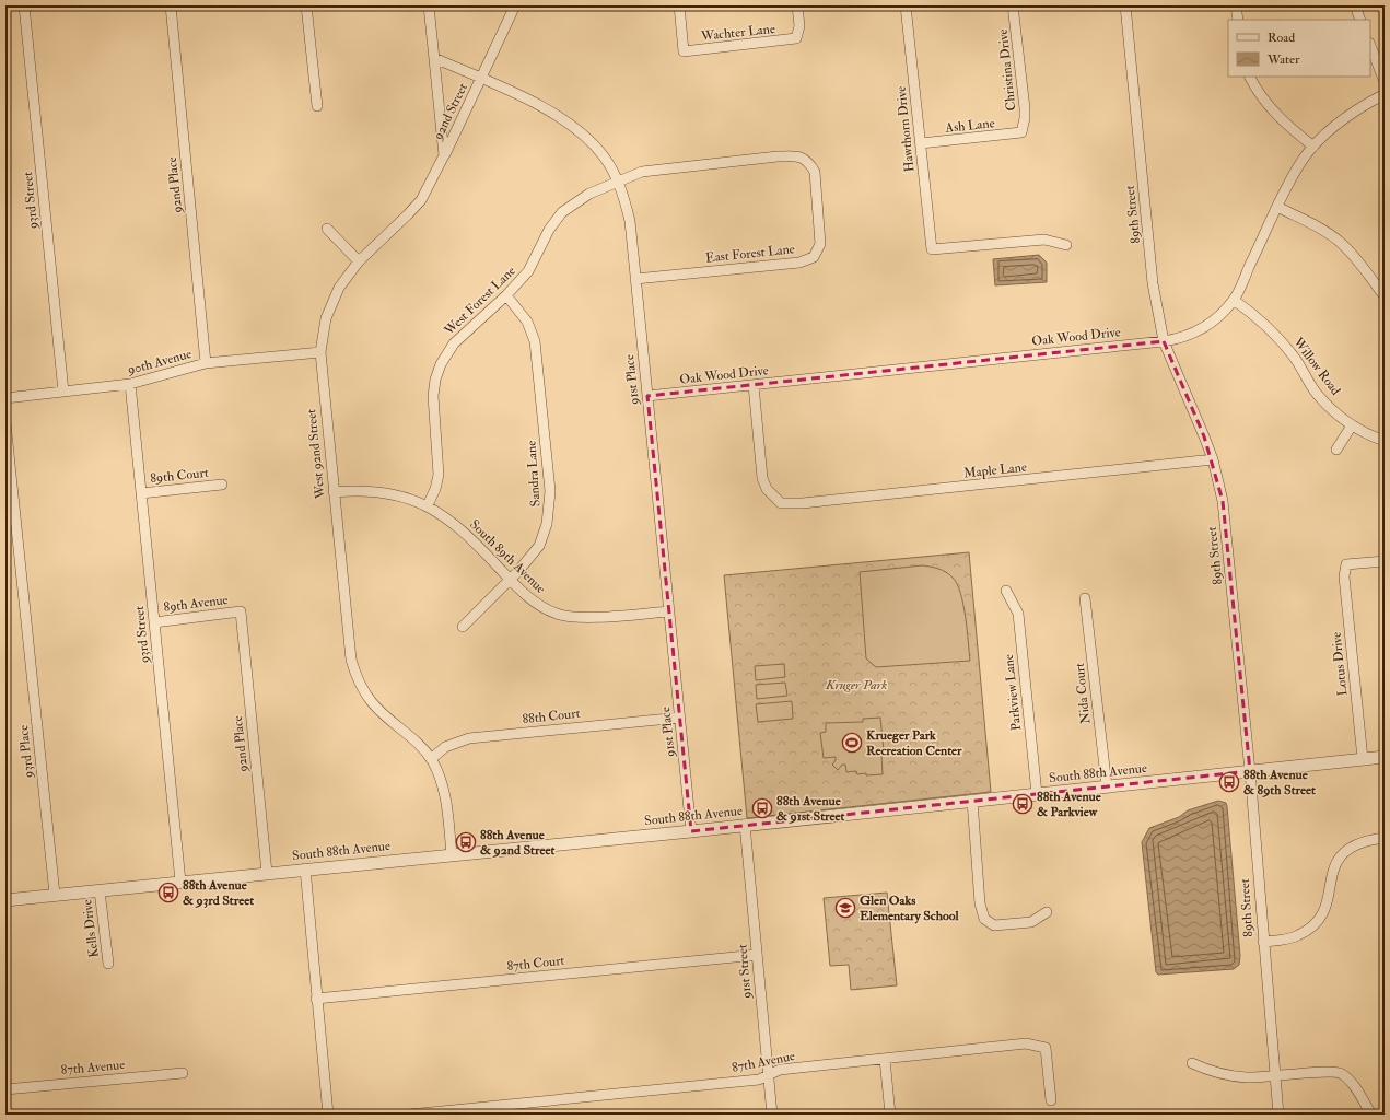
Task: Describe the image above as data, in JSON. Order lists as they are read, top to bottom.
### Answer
{
  "streets": {
    "street": [
      "Wachter Lane",
      "Christina Drive",
      "92nd Street",
      "Ash Lane",
      "Hawthorn Drive",
      "92nd Place",
      "93rd Street",
      "89th Street",
      "East Forest Lane",
      "West Forest Lane",
      "Oak Wood Drive",
      "90th Avenue",
      "Willow Road",
      "91st Place",
      "West 92nd Street",
      "Maple Lane",
      "Sandra Lane",
      "89th Court",
      "South 89th Avenue",
      "89th Avenue",
      "Lotus Drive",
      "Parkview Lane",
      "Nida Court",
      "88th Court",
      "93rd Place",
      "South 88th Avenue",
      "Kells Drive",
      "87th Court",
      "91st Street",
      "87th Avenue"
    ]
  },
  "crossings": [
    ["Christina Drive", "Ash Lane"],
    ["92nd Street", "91st Place"],
    ["92nd Street", "West 92nd Street"],
    ["Ash Lane", "Hawthorn Drive"],
    ["92nd Place", "90th Avenue"],
    ["92nd Place", "89th Avenue"],
    ["92nd Place", "South 88th Avenue"],
    ["93rd Street", "90th Avenue"],
    ["93rd Street", "89th Court"],
    ["93rd Street", "89th Avenue"],
    ["93rd Street", "South 88th Avenue"],
    ["89th Street", "Oak Wood Drive"],
    ["89th Street", "Maple Lane"],
    ["89th Street", "South 88th Avenue"],
    ["East Forest Lane", "West Forest Lane"],
    ["East Forest Lane", "91st Place"],
    ["West Forest Lane", "91st Place"],
    ["West Forest Lane", "Sandra Lane"],
    ["West Forest Lane", "South 89th Avenue"],
    ["Oak Wood Drive", "Willow Road"],
    ["Oak Wood Drive", "91st Place"],
    ["Oak Wood Drive", "Maple Lane"],
    ["90th Avenue", "West 92nd Street"],
    ["91st Place", "South 89th Avenue"],
    ["91st Place", "88th Court"],
    ["91st Place", "South 88th Avenue"],
    ["West 92nd Street", "South 89th Avenue"],
    ["West 92nd Street", "88th Court"],
    ["West 92nd Street", "South 88th Avenue"],
    ["Sandra Lane", "South 89th Avenue"],
    ["Lotus Drive", "South 88th Avenue"],
    ["Parkview Lane", "South 88th Avenue"],
    ["Nida Court", "South 88th Avenue"],
    ["93rd Place", "South 88th Avenue"],
    ["South 88th Avenue", "Kells Drive"],
    ["South 88th Avenue", "91st Street"],
    ["87th Court", "91st Street"],
    ["91st Street", "87th Avenue"]
  ],
  "parks": ["Kruger Park"],
  "places": {
    "sports": ["Krueger Park Recreation Center"],
    "bus stop": [
      "88th Avenue & 89th Street",
      "88th Avenue & Parkview",
      "88th Avenue & 91st Street",
      "88th Avenue & 92nd Street",
      "88th Avenue & 93rd Street"
    ],
    "school or university": ["Glen Oaks Elementary School"]
  },
  "legend": ["Road", "Water"]
}
